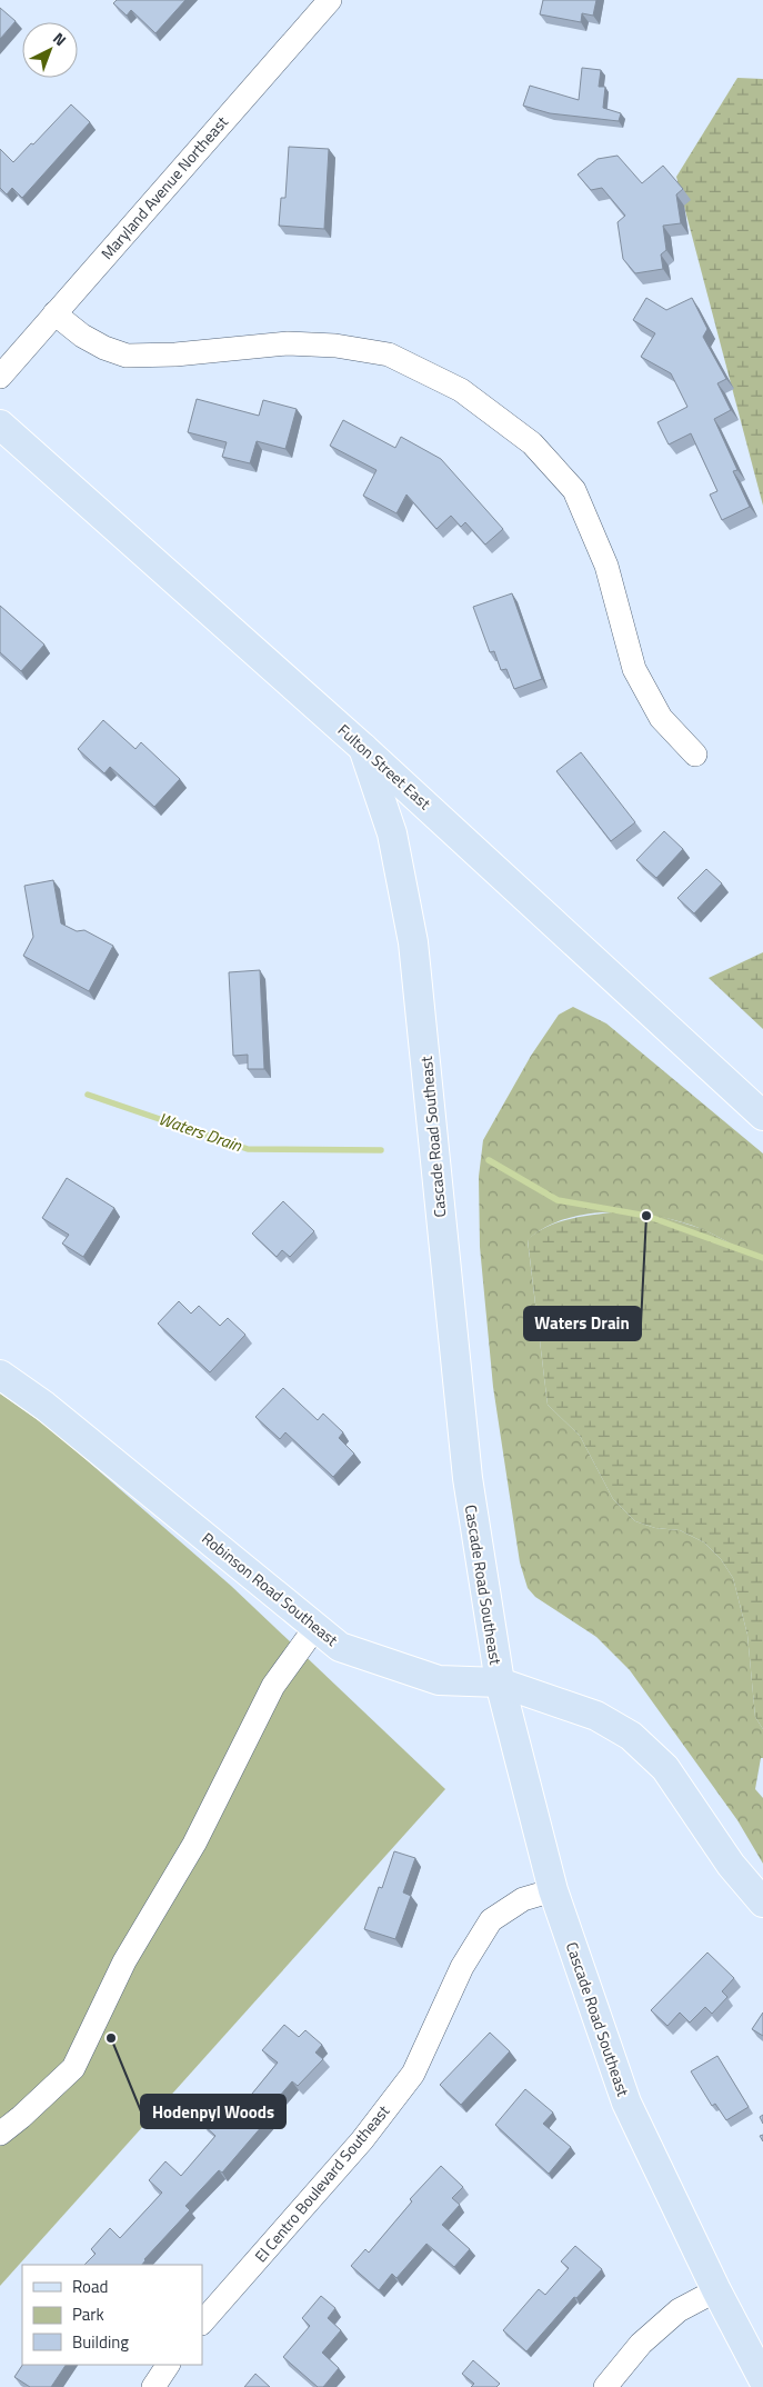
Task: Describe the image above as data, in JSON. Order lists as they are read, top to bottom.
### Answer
{
  "streets": {
    "main road": ["Fulton Street East", "Cascade Road Southeast", "Robinson Road Southeast"],
    "street": ["Maryland Avenue Northeast", "El Centro Boulevard Southeast"]
  },
  "crossings": [
    ["Fulton Street East", "Cascade Road Southeast"],
    ["Cascade Road Southeast", "Robinson Road Southeast"],
    ["Cascade Road Southeast", "El Centro Boulevard Southeast"]
  ],
  "water": ["Waters Drain"],
  "places": ["Waters Drain", "Hodenpyl Woods"],
  "legend": ["Road", "Park", "Building"],
  "north": "top right"
}
